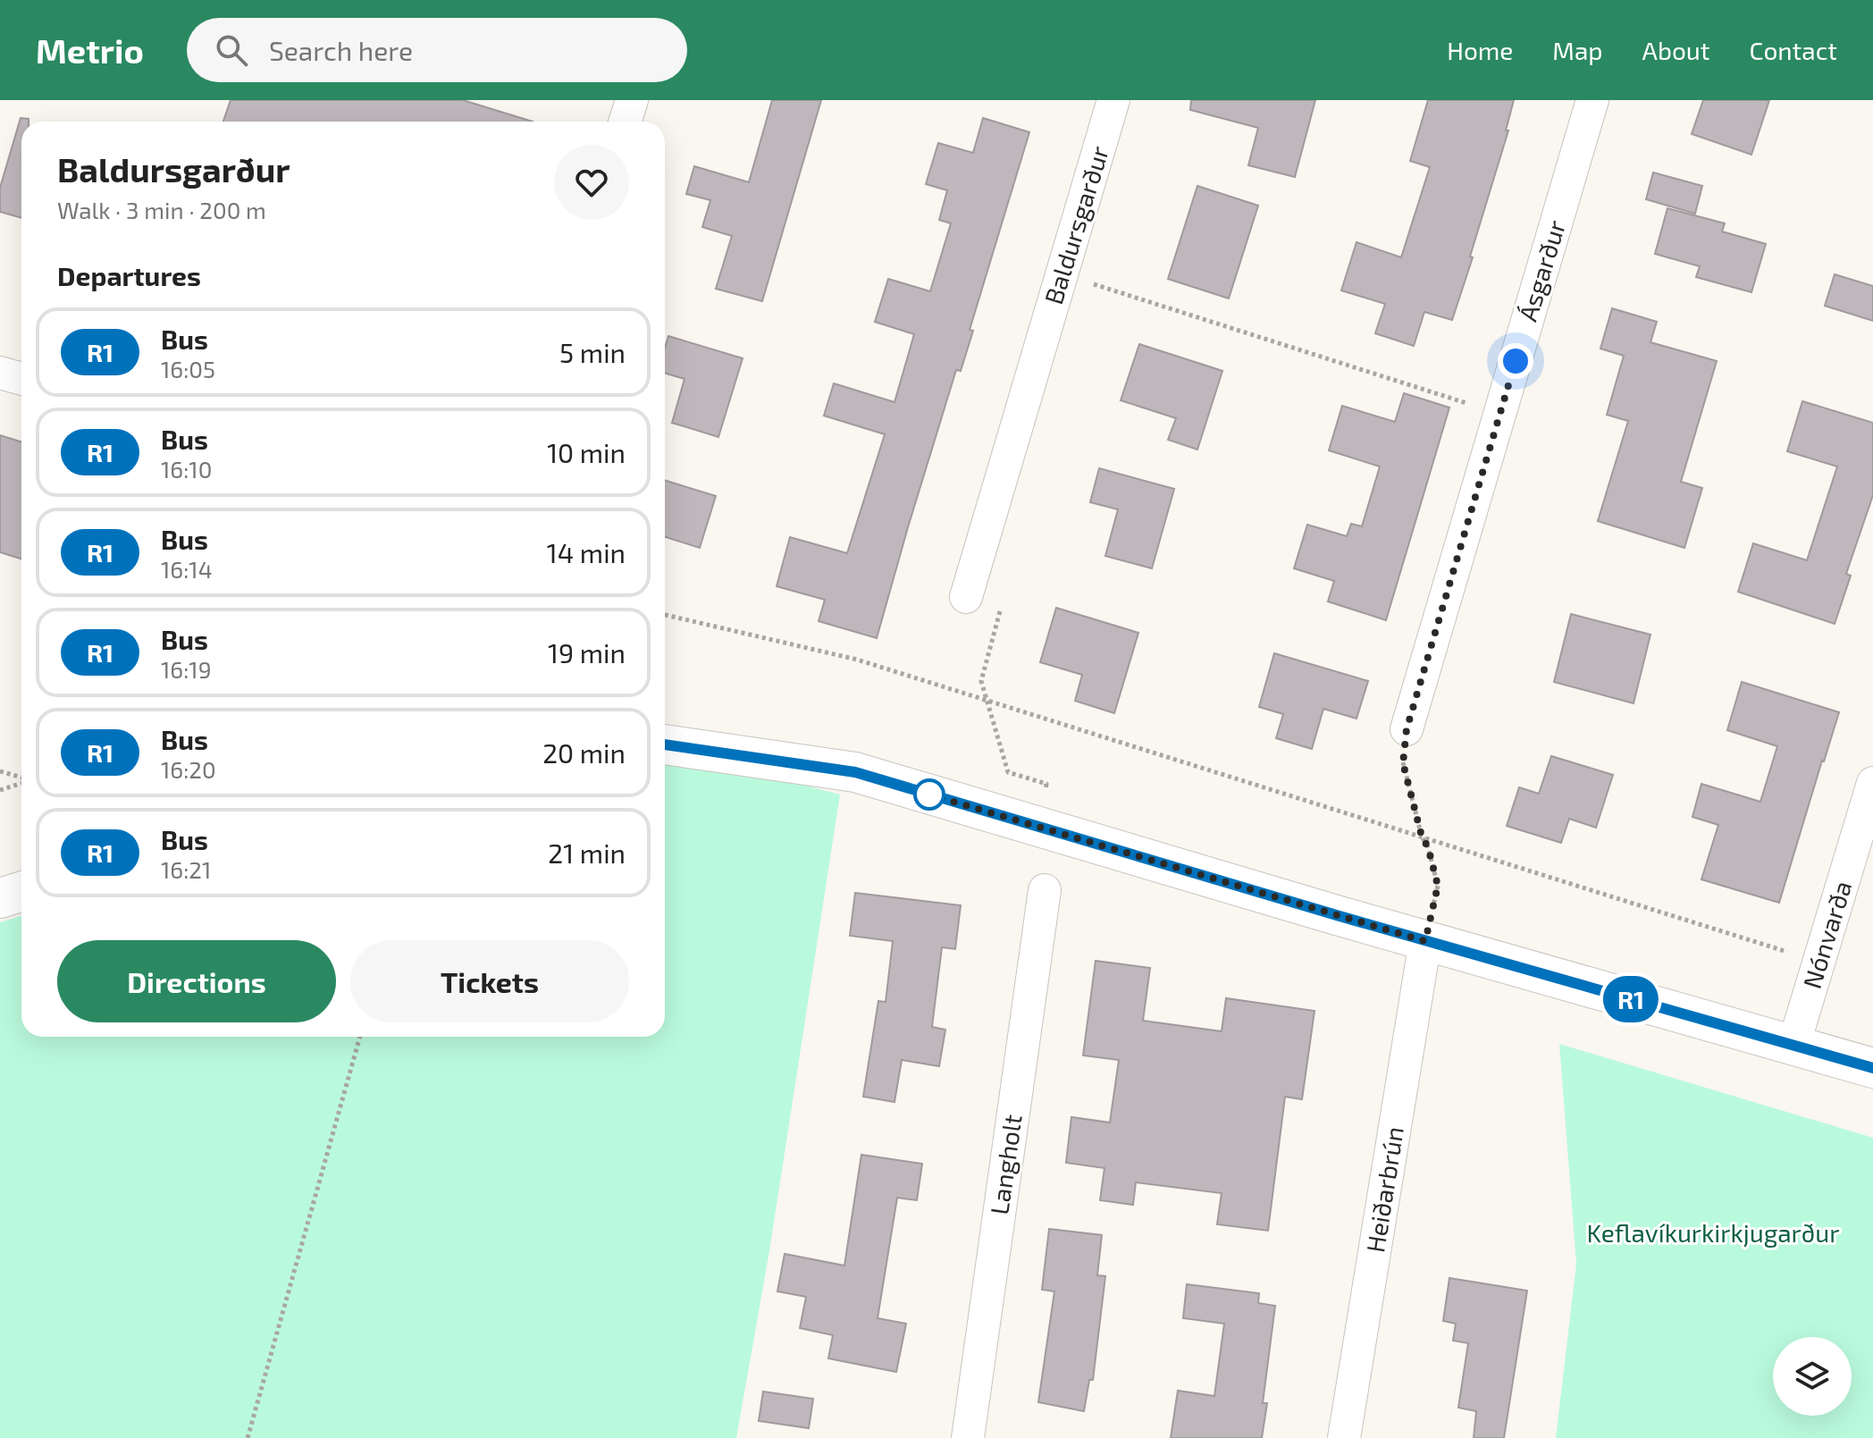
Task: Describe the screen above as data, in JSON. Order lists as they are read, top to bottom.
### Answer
{
  "streets": {
    "street": [
      "Baldursgarður",
      "Ásgarður",
      "Nónvarða",
      "Langholt",
      "Heiðarbrún"
    ]
  },
  "parks": ["Keflavíkurkirkjugarður"],
  "lines": ["bus line R1"],
  "page": {
    "header": "Metrio",
    "search": "Search here",
    "nav": [
      "Home",
      "Map",
      "About",
      "Contact"
    ],
    "on_map": "R1",
    "heading": [
      ["Baldursgarður", "Walk · 3 min · 200 m"],
      "Departures"
    ],
    "list": [
      {
        "mark": "R1",
        "name": "Bus",
        "note": "16:05",
        "value": "5 min"
      },
      {
        "mark": "R1",
        "name": "Bus",
        "note": "16:10",
        "value": "10 min"
      },
      {
        "mark": "R1",
        "name": "Bus",
        "note": "16:14",
        "value": "14 min"
      },
      {
        "mark": "R1",
        "name": "Bus",
        "note": "16:19",
        "value": "19 min"
      },
      {
        "mark": "R1",
        "name": "Bus",
        "note": "16:20",
        "value": "20 min"
      },
      {
        "mark": "R1",
        "name": "Bus",
        "note": "16:21",
        "value": "21 min"
      }
    ],
    "buttons": ["Directions", "Tickets"]
  }
}
